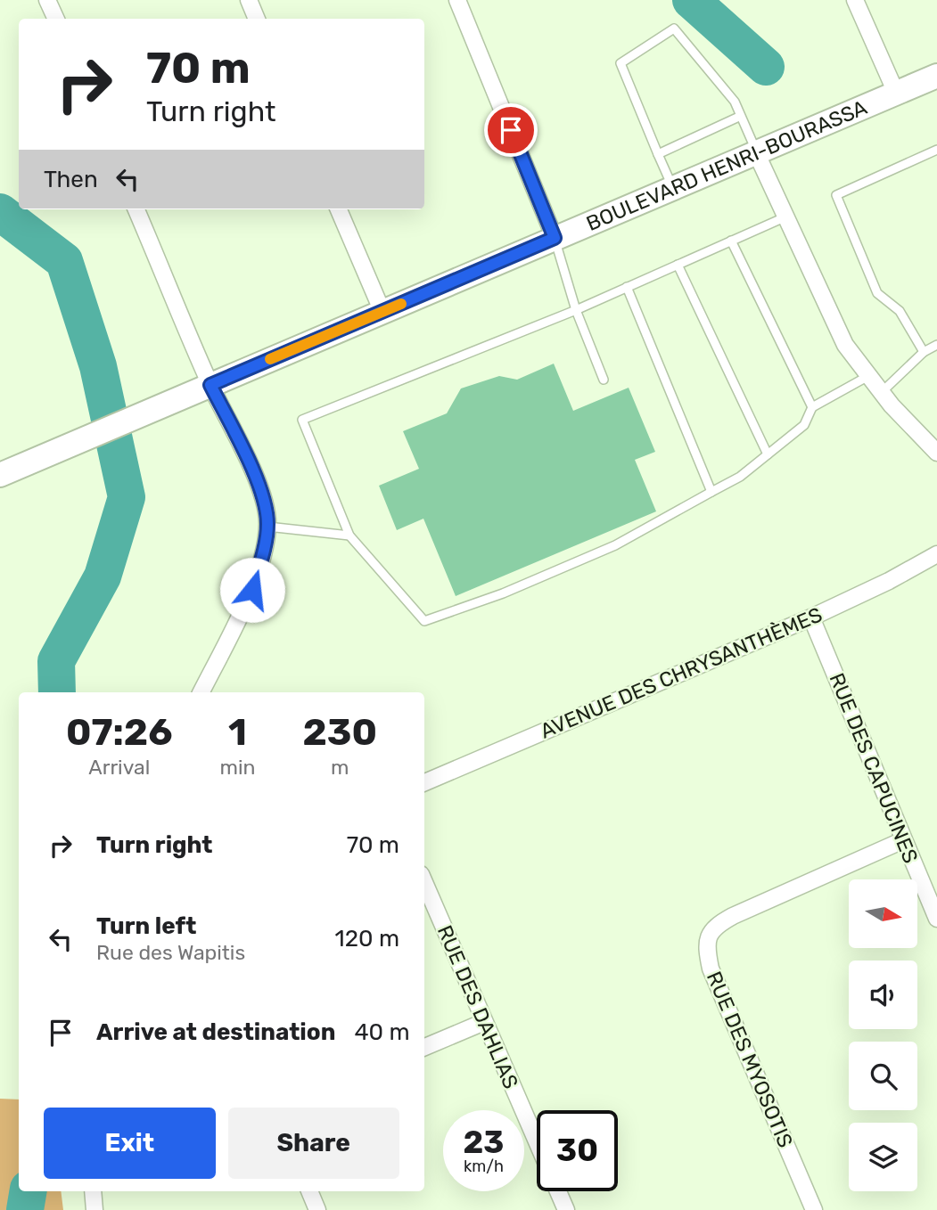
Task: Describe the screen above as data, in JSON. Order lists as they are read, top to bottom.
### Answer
{
  "streets": {
    "main road": ["BOULEVARD HENRI-BOURASSA"],
    "street": [
      "AVENUE DES CHRYSANTHÈMES",
      "RUE DES CAPUCINES",
      "RUE DES DAHLIAS",
      "RUE DES MYOSOTIS"
    ]
  },
  "crossings": [
    ["AVENUE DES CHRYSANTHÈMES", "RUE DES CAPUCINES"],
    ["RUE DES CAPUCINES", "RUE DES MYOSOTIS"]
  ],
  "north": "right",
  "page": {
    "turn": ["70 m", "Turn right"],
    "then": "Then",
    "eta": [
      "07:26",
      "Arrival",
      "1",
      "min",
      "230",
      "m"
    ],
    "list": [
      {
        "name": "Turn right",
        "value": "70 m"
      },
      {
        "name": "Turn left",
        "note": "Rue des Wapitis",
        "value": "120 m"
      },
      {
        "name": "Arrive at destination",
        "value": "40 m"
      }
    ],
    "buttons": ["Exit", "Share"],
    "speed": "23 km/h",
    "limit": "30"
  }
}
